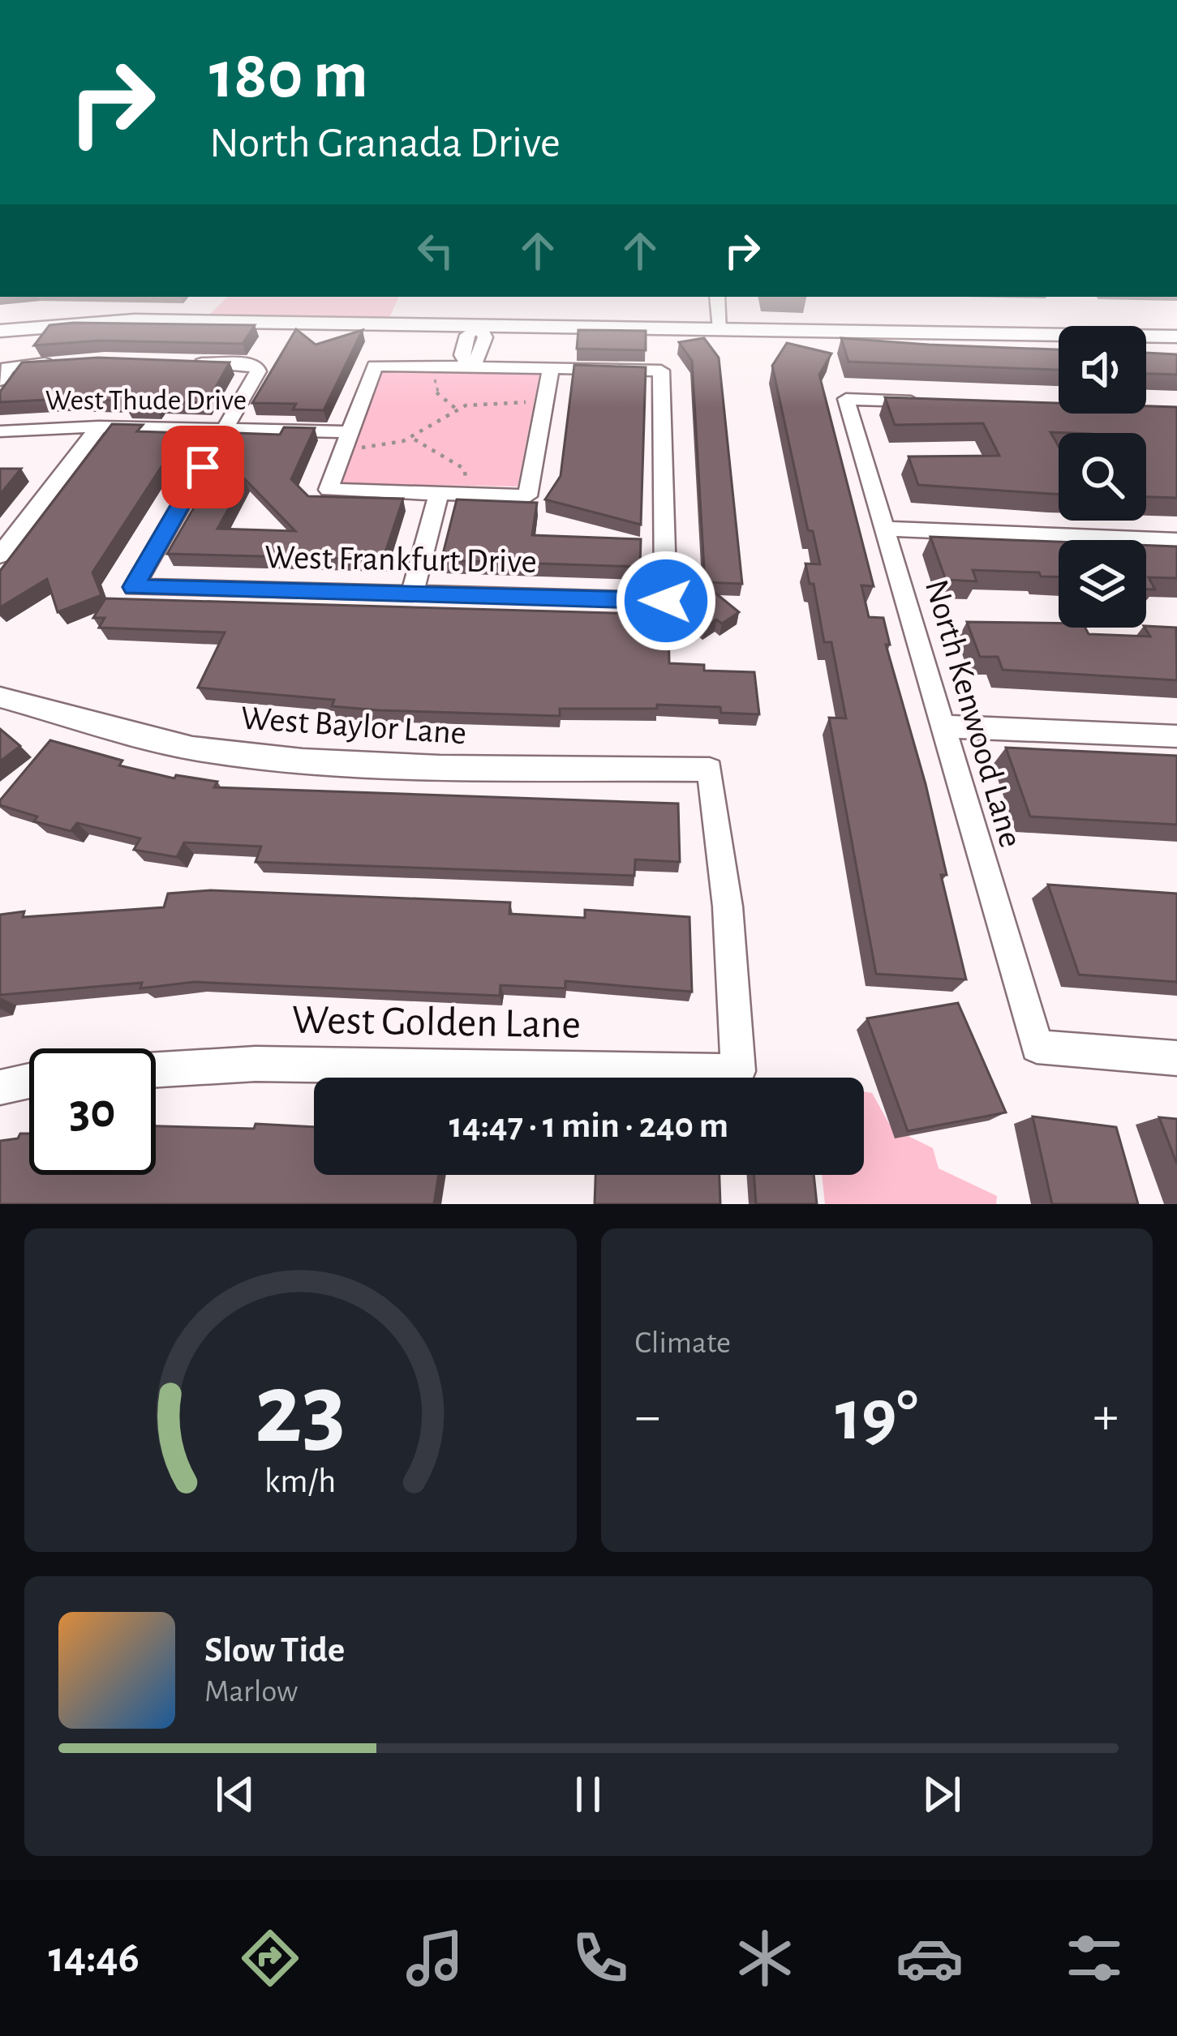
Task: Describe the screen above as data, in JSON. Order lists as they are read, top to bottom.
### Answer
{
  "streets": {
    "street": [
      "West Thude Drive",
      "West Frankfurt Drive",
      "North Kenwood Lane",
      "West Baylor Lane",
      "West Golden Lane"
    ]
  },
  "crossings": [
    ["West Thude Drive", "West Frankfurt Drive"],
    ["West Baylor Lane", "West Golden Lane"]
  ],
  "page": {
    "turn": ["180 m", "North Granada Drive"],
    "limit": "30",
    "trip": "14:47 · 1 min · 240 m",
    "tile": "Climate",
    "heat": ["−", "19°", "+"],
    "song": ["Slow Tide", "Marlow"],
    "tabs": "14:46",
    "gauge": ["23", "km/h"]
  }
}
